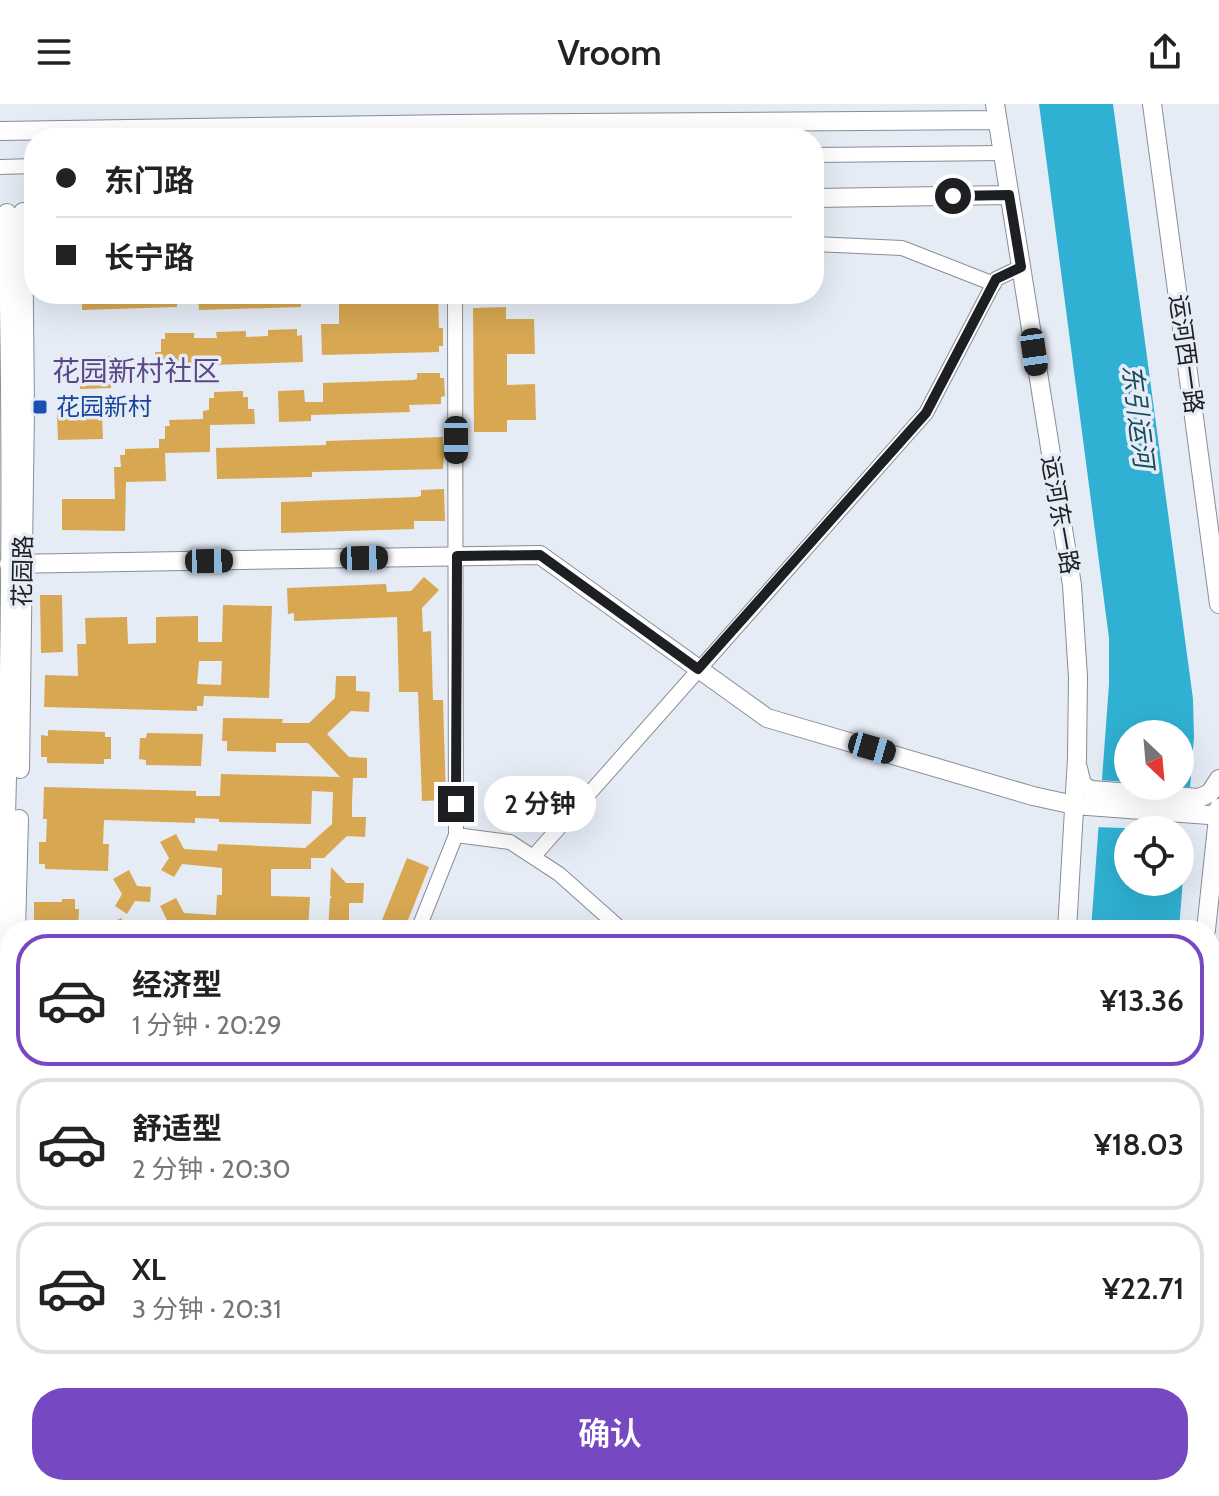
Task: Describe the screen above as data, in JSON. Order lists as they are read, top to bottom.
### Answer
{
  "streets": {
    "street": ["运河西一路", "运河东一路", "花园路"]
  },
  "districts": ["花园新村社区"],
  "water": ["东引运河"],
  "places": {
    "transit": ["花园新村"]
  },
  "north": "bottom right",
  "page": {
    "header": "Vroom",
    "banner": ["东门路", "长宁路"],
    "bubble": "2 分钟",
    "list": [
      {
        "name": "经济型",
        "note": "1 分钟 · 20:29",
        "value": "¥13.36"
      },
      {
        "name": "舒适型",
        "note": "2 分钟 · 20:30",
        "value": "¥18.03"
      },
      {
        "name": "XL",
        "note": "3 分钟 · 20:31",
        "value": "¥22.71"
      }
    ],
    "buttons": "确认"
  }
}
